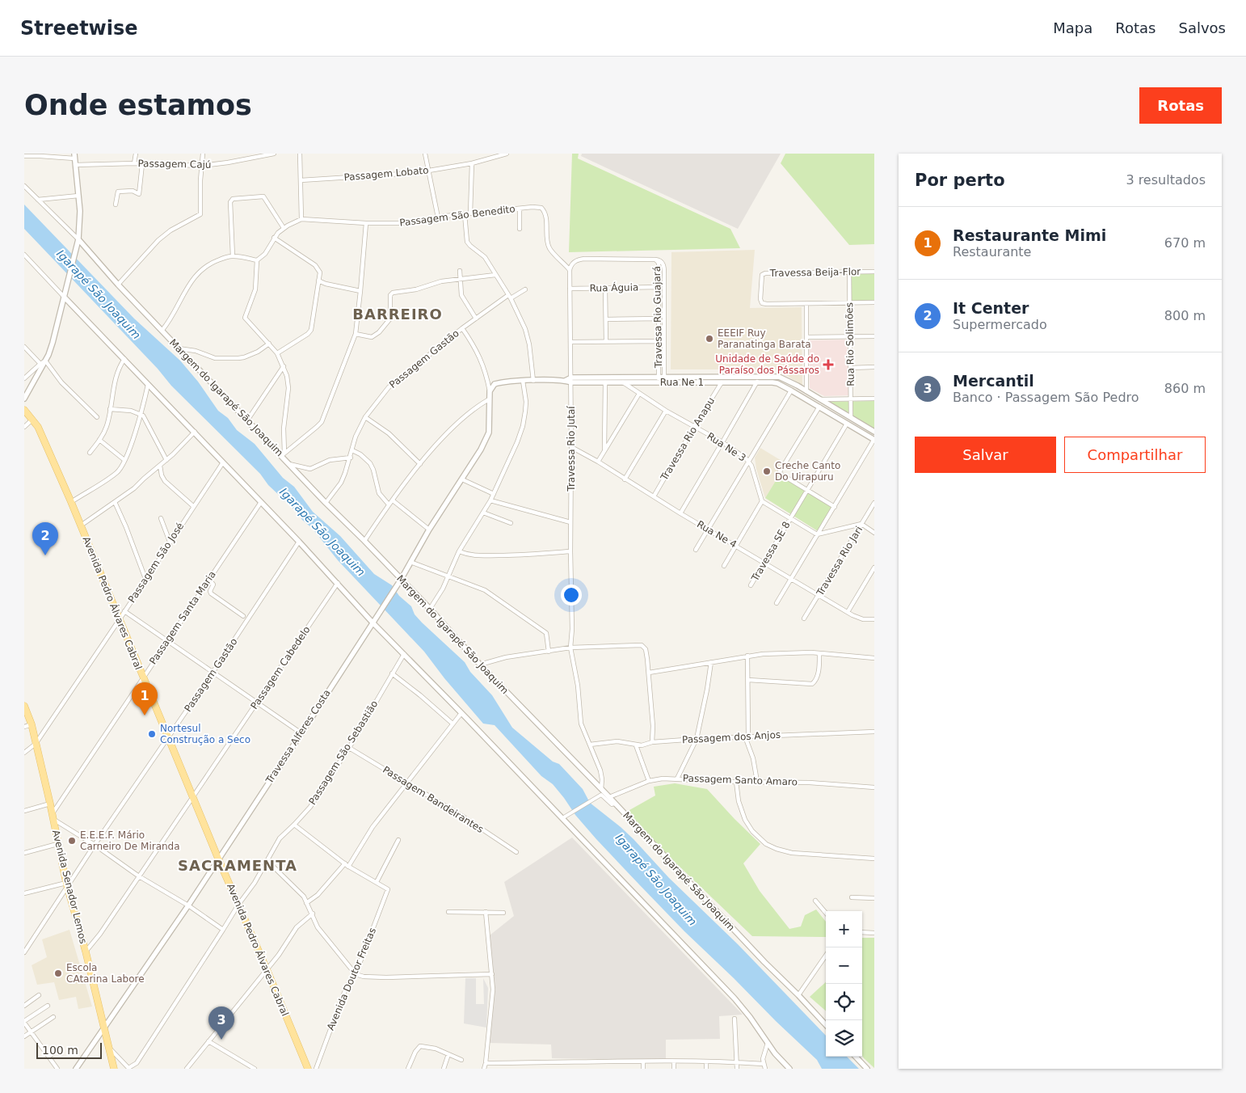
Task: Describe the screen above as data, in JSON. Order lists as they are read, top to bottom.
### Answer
{
  "streets": {
    "main road": ["Avenida Pedro Álvares Cabral", "Avenida Senador Lemos"],
    "street": [
      "Passagem Cajú",
      "Passagem Lobato",
      "Passagem São Benedito",
      "Travessa Beija-Flor",
      "Rua Águia",
      "Travessa Rio Guajará",
      "Rua Rio Solimões",
      "Passagem Gastão",
      "Rua Ne 1",
      "Margem do Igarapé São Joaquim",
      "Travessa Rio Anapu",
      "Rua Ne 3",
      "Travessa Rio Jutaí",
      "Rua Ne 4",
      "Travessa SE 8",
      "Travessa Rio Jari",
      "Passagem São José",
      "Passagem Santa Maria",
      "Passagem Cabedelo",
      "Travessa Alferes Costa",
      "Passagem dos Anjos",
      "Passagem São Sebastião",
      "Passagem Santo Amaro",
      "Passagem Bandeirantes",
      "Avenida Doutor Freitas"
    ]
  },
  "crossings": [
    ["Passagem São Benedito", "Travessa Rio Jutaí"],
    ["Travessa Beija-Flor", "Rua Rio Solimões"],
    ["Rua Águia", "Travessa Rio Guajará"],
    ["Rua Águia", "Travessa Rio Jutaí"],
    ["Travessa Rio Guajará", "Rua Ne 1"],
    ["Rua Rio Solimões", "Rua Ne 1"],
    ["Passagem Gastão", "Margem do Igarapé São Joaquim"],
    ["Passagem Gastão", "Avenida Pedro Álvares Cabral"],
    ["Passagem Gastão", "Avenida Senador Lemos"],
    ["Rua Ne 1", "Travessa Rio Anapu"],
    ["Rua Ne 1", "Rua Ne 3"],
    ["Rua Ne 1", "Travessa Rio Jutaí"],
    ["Rua Ne 1", "Travessa SE 8"],
    ["Margem do Igarapé São Joaquim", "Travessa Rio Jutaí"],
    ["Margem do Igarapé São Joaquim", "Travessa Alferes Costa"],
    ["Margem do Igarapé São Joaquim", "Passagem Santo Amaro"],
    ["Travessa Rio Anapu", "Rua Ne 3"],
    ["Travessa Rio Anapu", "Rua Ne 4"],
    ["Travessa Rio Jutaí", "Rua Ne 4"],
    ["Travessa Rio Jutaí", "Passagem dos Anjos"],
    ["Rua Ne 4", "Travessa SE 8"],
    ["Rua Ne 4", "Travessa Rio Jari"],
    ["Passagem São José", "Avenida Pedro Álvares Cabral"],
    ["Passagem São José", "Avenida Senador Lemos"],
    ["Avenida Pedro Álvares Cabral", "Passagem Santa Maria"],
    ["Avenida Pedro Álvares Cabral", "Passagem Cabedelo"],
    ["Avenida Pedro Álvares Cabral", "Travessa Alferes Costa"],
    ["Avenida Pedro Álvares Cabral", "Passagem São Sebastião"],
    ["Passagem Santa Maria", "Avenida Senador Lemos"],
    ["Passagem Cabedelo", "Avenida Senador Lemos"],
    ["Travessa Alferes Costa", "Avenida Senador Lemos"],
    ["Passagem São Sebastião", "Passagem Bandeirantes"]
  ],
  "districts": ["BARREIRO", "SACRAMENTA"],
  "water": ["Igarapé São Joaquim"],
  "places": {
    "other": [
      "EEEIF Ruy Paranatinga Barata",
      "Creche Canto Do Uirapuru",
      "Nortesul Construção a Seco",
      "E.E.E.F. Mário Carneiro De Miranda",
      "Escola CAtarina Labore"
    ],
    "health": ["Unidade de Saúde do Paraíso dos Pássaros"]
  },
  "scale_bar": "100 m",
  "page": {
    "header": "Streetwise",
    "nav": ["Mapa", "Rotas", "Salvos"],
    "buttons": [
      "Rotas",
      ["Salvar", "Compartilhar"]
    ],
    "title": "Onde estamos",
    "heading": ["Por perto", "3 resultados"],
    "list": [
      {
        "mark": "1",
        "name": "Restaurante Mimi",
        "note": "Restaurante",
        "value": "670 m"
      },
      {
        "mark": "2",
        "name": "It Center",
        "note": "Supermercado",
        "value": "800 m"
      },
      {
        "mark": "3",
        "name": "Mercantil",
        "note": "Banco · Passagem São Pedro",
        "value": "860 m"
      }
    ],
    "pins": ["2", "1", "3"],
    "map_buttons": ["+", "−"],
    "scale": "100 m"
  }
}
